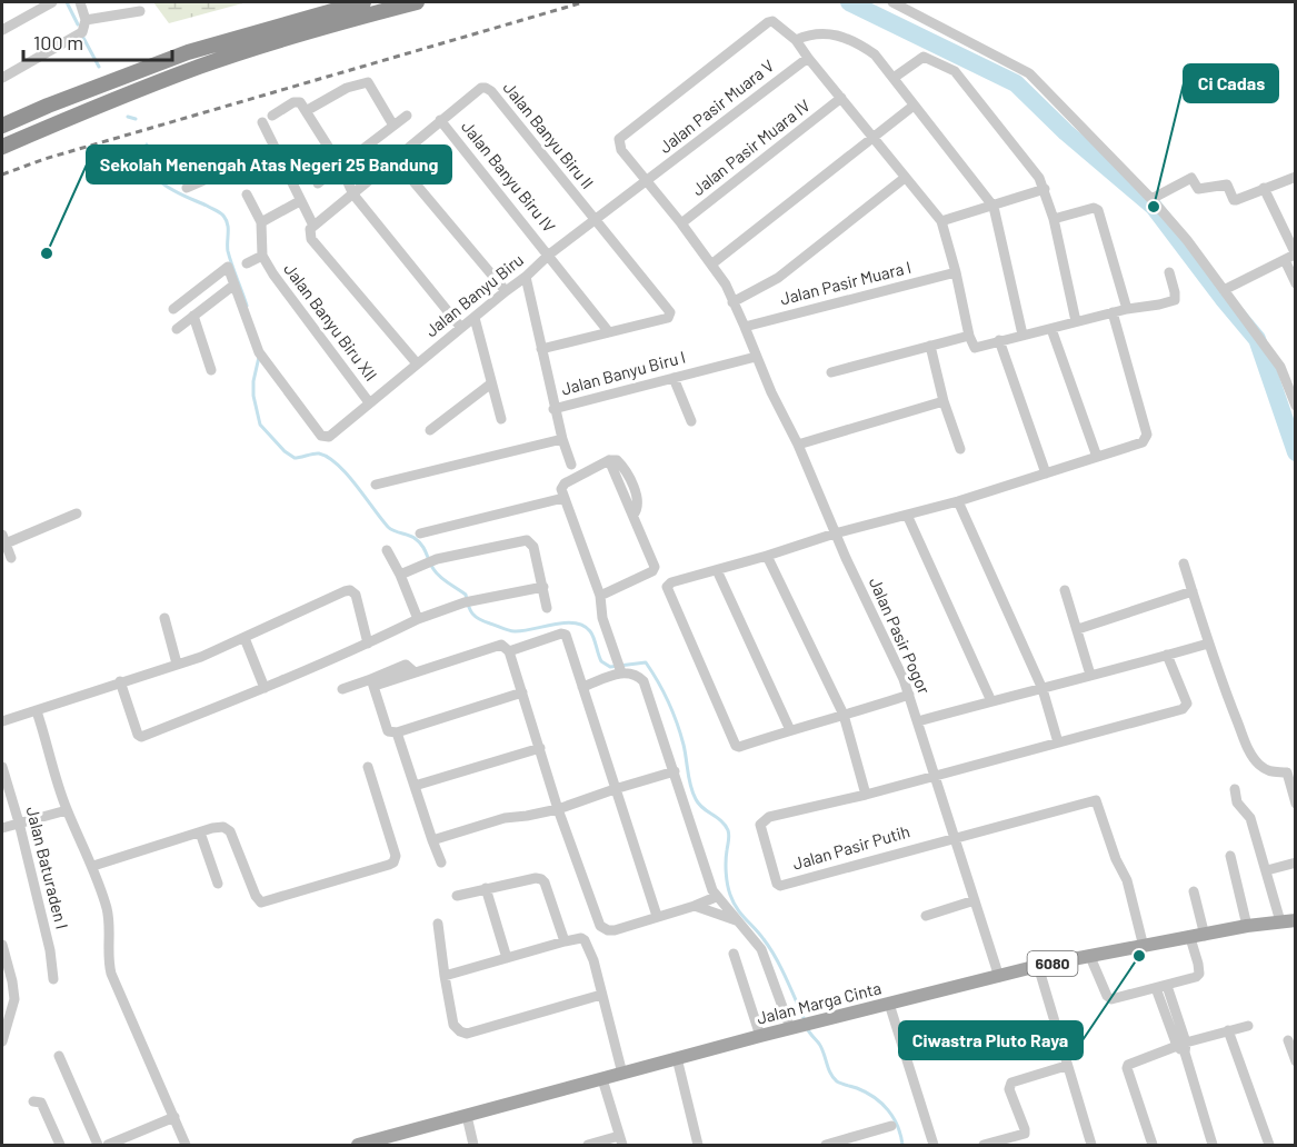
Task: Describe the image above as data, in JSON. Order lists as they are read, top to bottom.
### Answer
{
  "streets": {
    "main road": ["6080", "Jalan Marga Cinta"],
    "street": [
      "Jalan Pasir Muara V",
      "Jalan Banyu Biru II",
      "Jalan Pasir Muara IV",
      "Jalan Banyu Biru IV",
      "Jalan Pasir Muara I",
      "Jalan Banyu Biru",
      "Jalan Banyu Biru XII",
      "Jalan Banyu Biru I",
      "Jalan Pasir Pogor",
      "Jalan Pasir Putih",
      "Jalan Baturaden I"
    ]
  },
  "crossings": [
    ["Jalan Pasir Muara V", "Jalan Banyu Biru"],
    ["Jalan Pasir Muara V", "Jalan Pasir Pogor"],
    ["Jalan Banyu Biru II", "Jalan Banyu Biru IV"],
    ["Jalan Banyu Biru II", "Jalan Banyu Biru"],
    ["Jalan Pasir Muara IV", "Jalan Pasir Pogor"],
    ["Jalan Banyu Biru IV", "Jalan Banyu Biru"],
    ["Jalan Pasir Muara I", "Jalan Pasir Pogor"],
    ["Jalan Banyu Biru", "Jalan Banyu Biru XII"],
    ["Jalan Banyu Biru", "Jalan Banyu Biru I"],
    ["Jalan Banyu Biru", "Jalan Pasir Pogor"],
    ["Jalan Banyu Biru I", "Jalan Pasir Pogor"],
    ["Jalan Pasir Pogor", "Jalan Pasir Putih"],
    ["Jalan Pasir Pogor", "Jalan Marga Cinta"]
  ],
  "places": ["Ci Cadas", "Sekolah Menengah Atas Negeri 25 Bandung", "Ciwastra Pluto Raya"],
  "scale_bar": "100 m"
}
